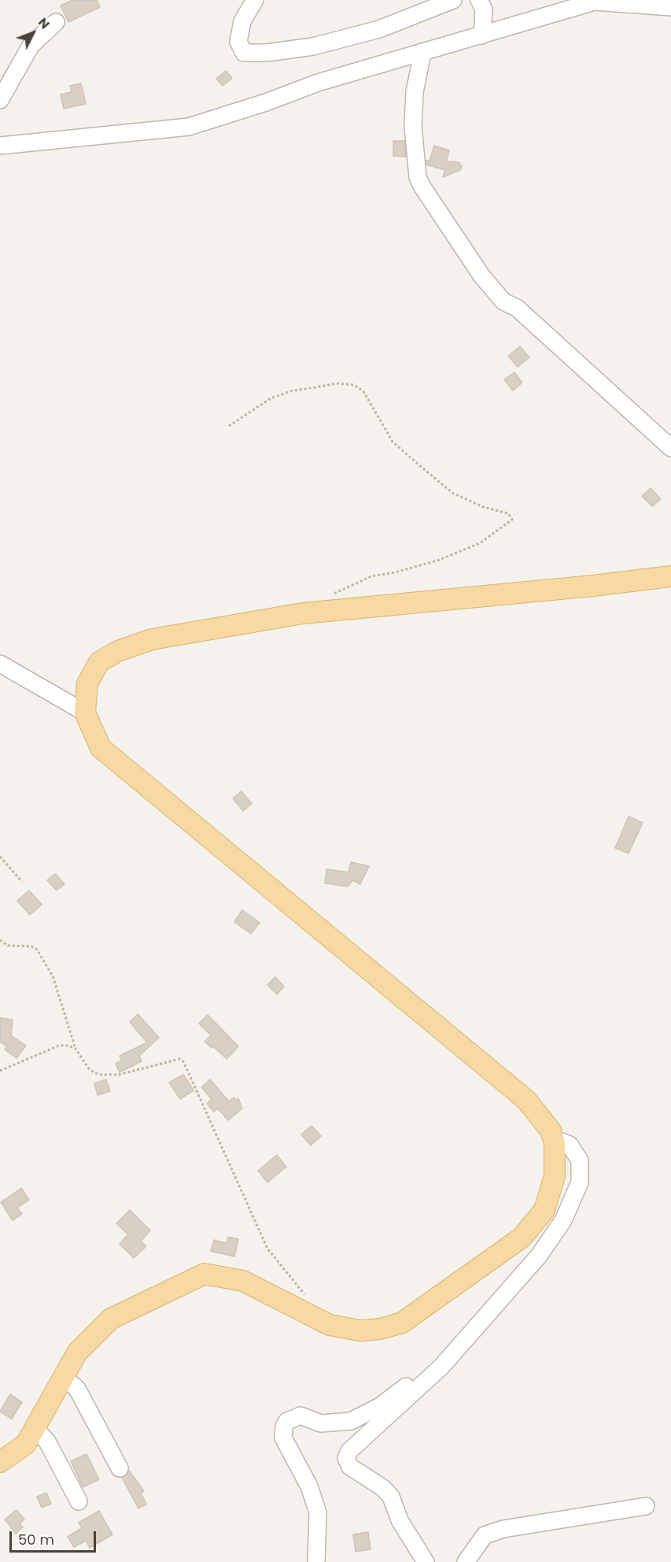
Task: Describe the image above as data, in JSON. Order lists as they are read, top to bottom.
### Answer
{
  "scale_bar": "50 m",
  "north": "top right"
}
